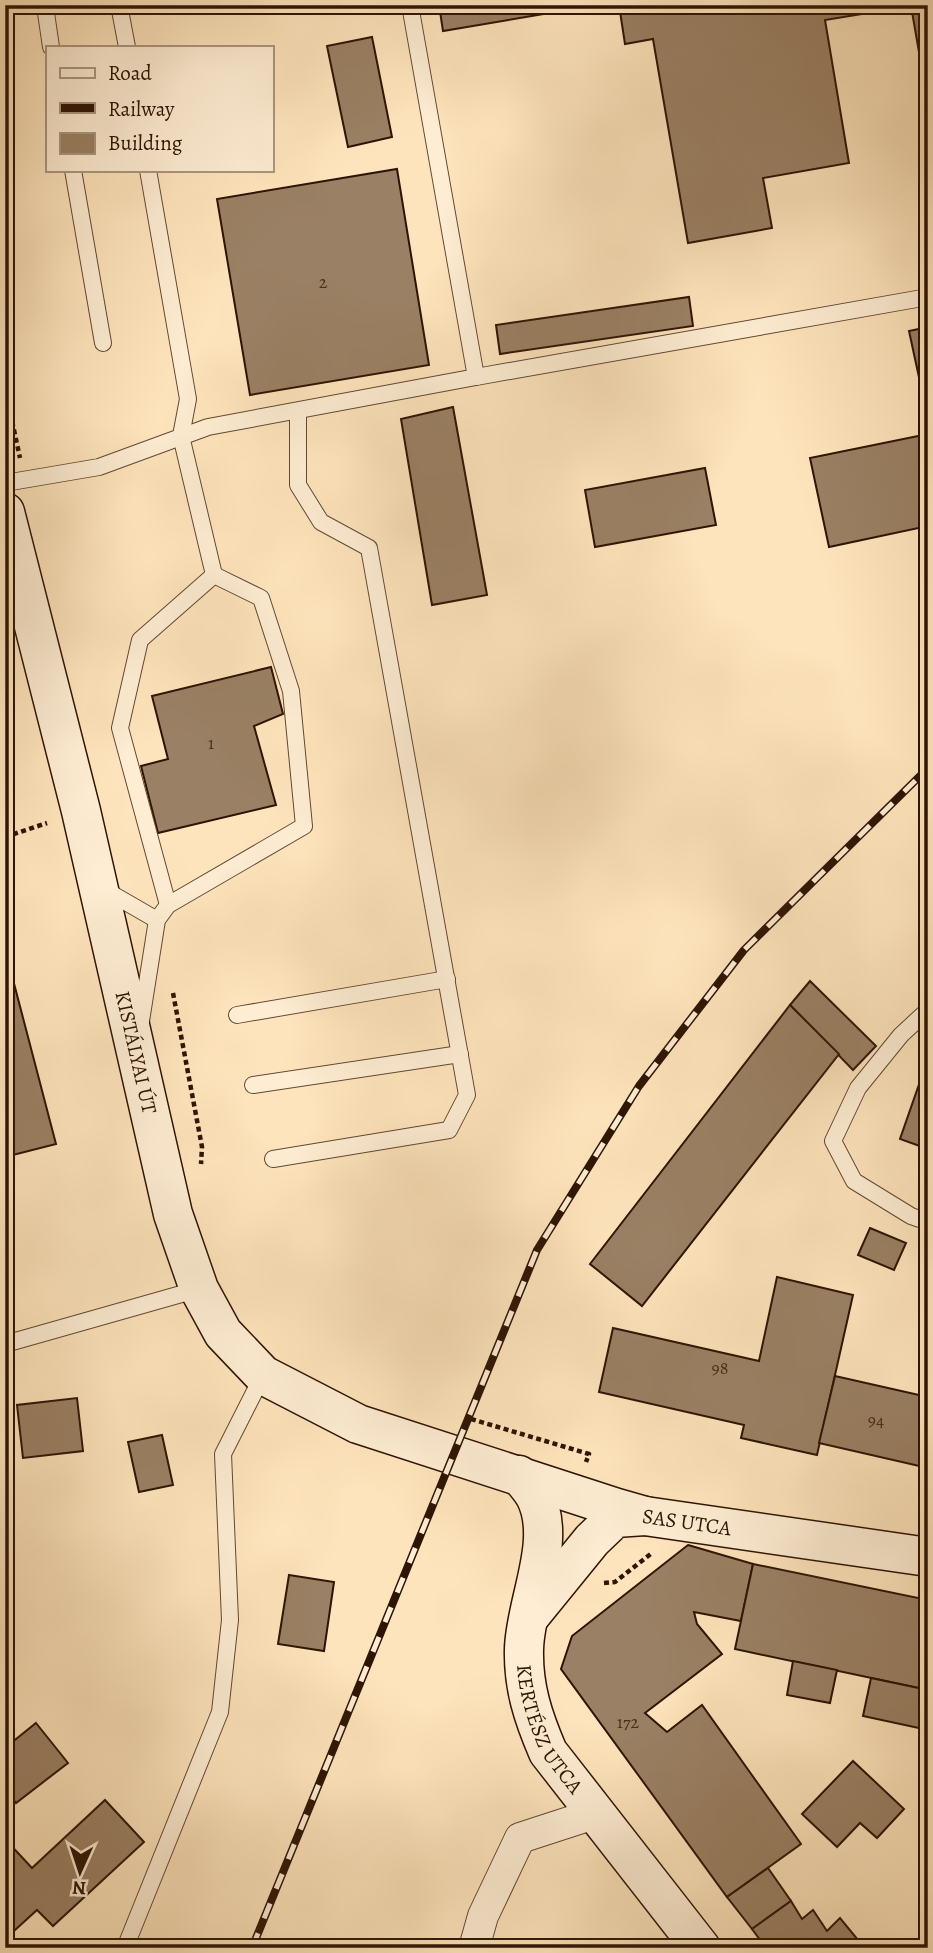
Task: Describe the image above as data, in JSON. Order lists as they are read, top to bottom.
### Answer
{
  "streets": {
    "main road": ["KISTÁLYAI ÚT", "SAS UTCA", "KERTÉSZ UTCA"]
  },
  "crossings": [
    ["KISTÁLYAI ÚT", "SAS UTCA"],
    ["SAS UTCA", "KERTÉSZ UTCA"]
  ],
  "house_numbers": [
    "2",
    "1",
    "98",
    "94",
    "172"
  ],
  "legend": ["Road", "Railway", "Building"],
  "north": "bottom"
}
